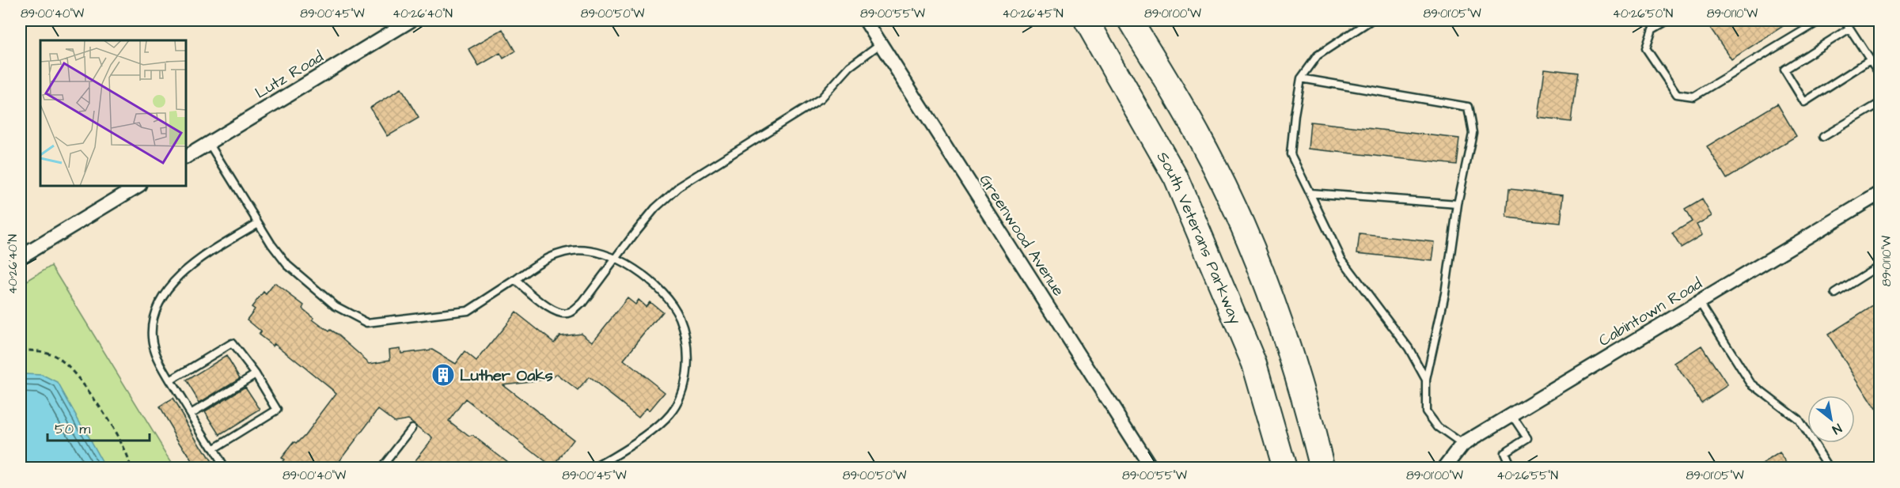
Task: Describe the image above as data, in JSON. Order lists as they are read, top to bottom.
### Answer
{
  "streets": {
    "highway": ["South Veterans Parkway"],
    "street": ["Lutz Road", "Greenwood Avenue", "Cabintown Road"]
  },
  "places": {
    "building": ["Luther Oaks"]
  },
  "scale_bar": "50 m",
  "north": "bottom right",
  "coordinates": [
    "89°00'40\"W",
    "89°00'45\"W",
    "40°26'40\"N",
    "89°00'50\"W",
    "89°00'55\"W",
    "40°26'45\"N",
    "89°01'00\"W",
    "89°01'05\"W",
    "40°26'50\"N",
    "89°01'10\"W",
    "40°26'55\"N"
  ]
}
